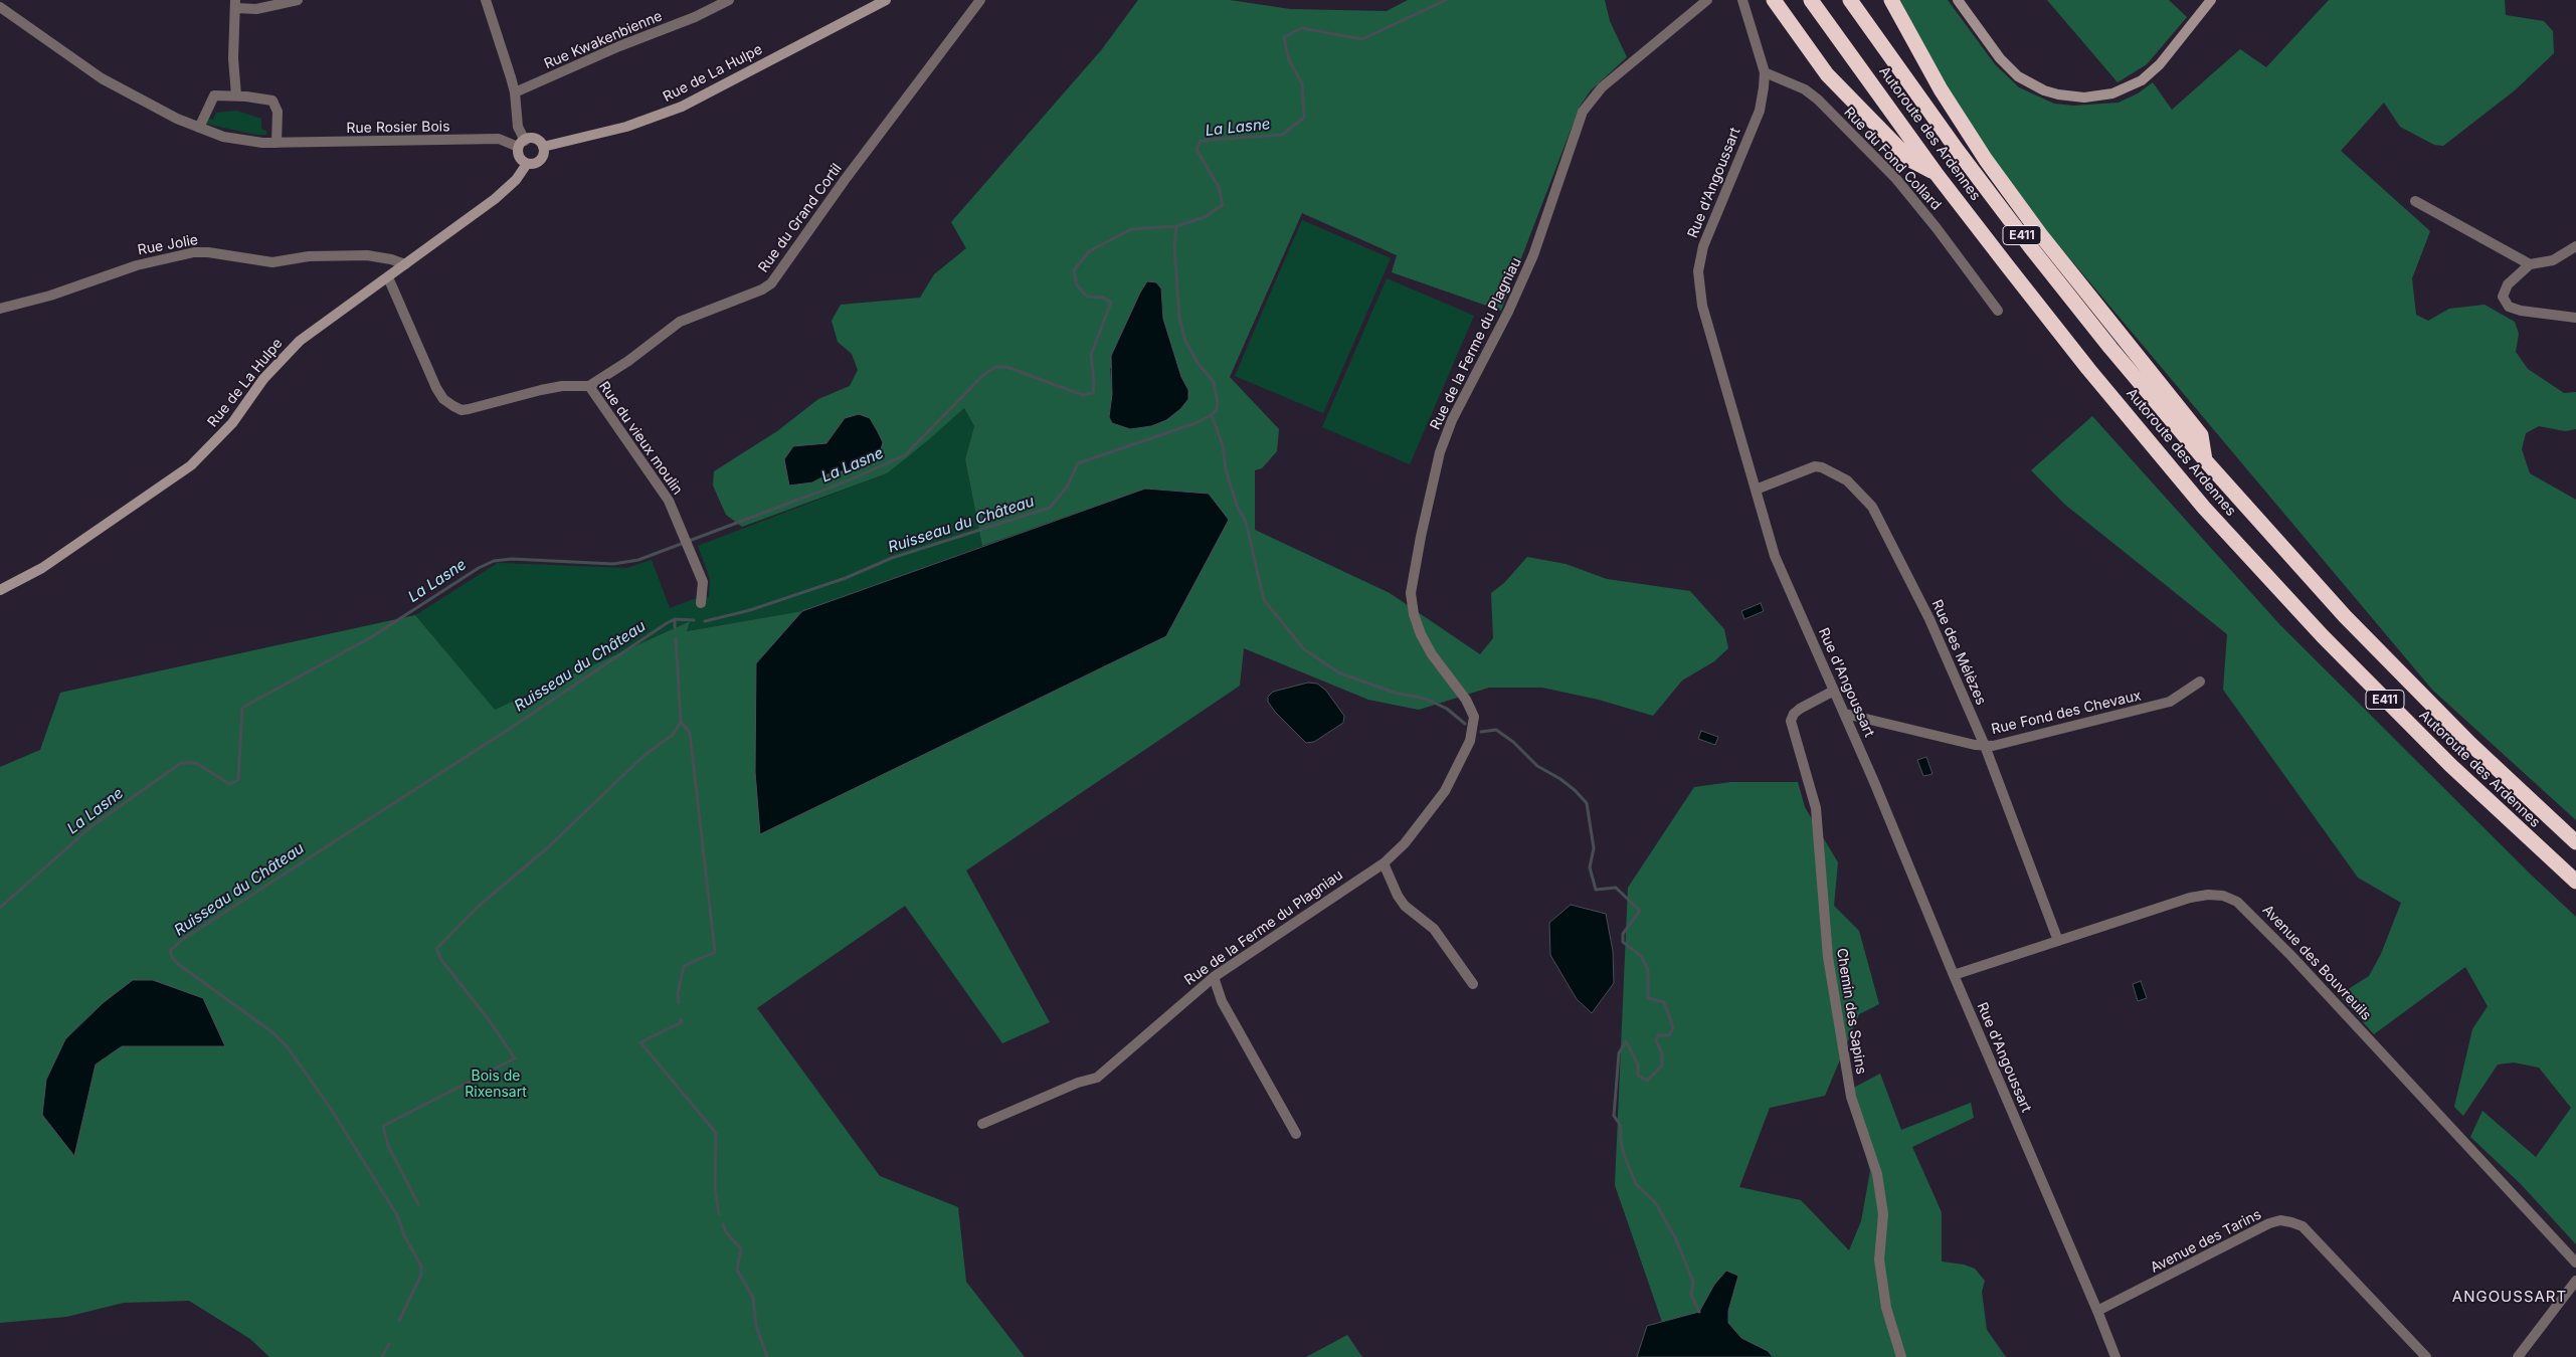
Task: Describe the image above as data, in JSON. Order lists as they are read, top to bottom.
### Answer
{
  "streets": {
    "highway": ["Autoroute des Ardennes", "E411"],
    "street": [
      "Rue Kwakenbienne",
      "Rue de La Hulpe",
      "Rue Rosier Bois",
      "Rue du Fond Collard",
      "Rue d'Angoussart",
      "Rue du Grand Cortil",
      "Rue Jolie",
      "Rue de la Ferme du Plagniau",
      "Rue du vieux moulin",
      "Rue des Mélèzes",
      "Rue Fond des Chevaux",
      "Avenue des Bouvreuils",
      "Chemin des Sapins",
      "Avenue des Tarins"
    ]
  },
  "crossings": [
    ["Rue de La Hulpe", "Rue Rosier Bois"],
    ["Rue de La Hulpe", "Rue Jolie"],
    ["Rue de La Hulpe", "Rue du vieux moulin"],
    ["Rue du Fond Collard", "Rue d'Angoussart"],
    ["Rue d'Angoussart", "Rue des Mélèzes"],
    ["Rue d'Angoussart", "Rue Fond des Chevaux"],
    ["Rue d'Angoussart", "Avenue des Bouvreuils"],
    ["Rue d'Angoussart", "Chemin des Sapins"],
    ["Rue d'Angoussart", "Avenue des Tarins"],
    ["Rue du Grand Cortil", "Rue du vieux moulin"],
    ["Rue des Mélèzes", "Rue Fond des Chevaux"],
    ["Rue des Mélèzes", "Avenue des Bouvreuils"]
  ],
  "districts": ["ANGOUSSART"],
  "water": ["La Lasne", "Ruisseau du Château"],
  "parks": ["Bois de Rixensart"]
}
